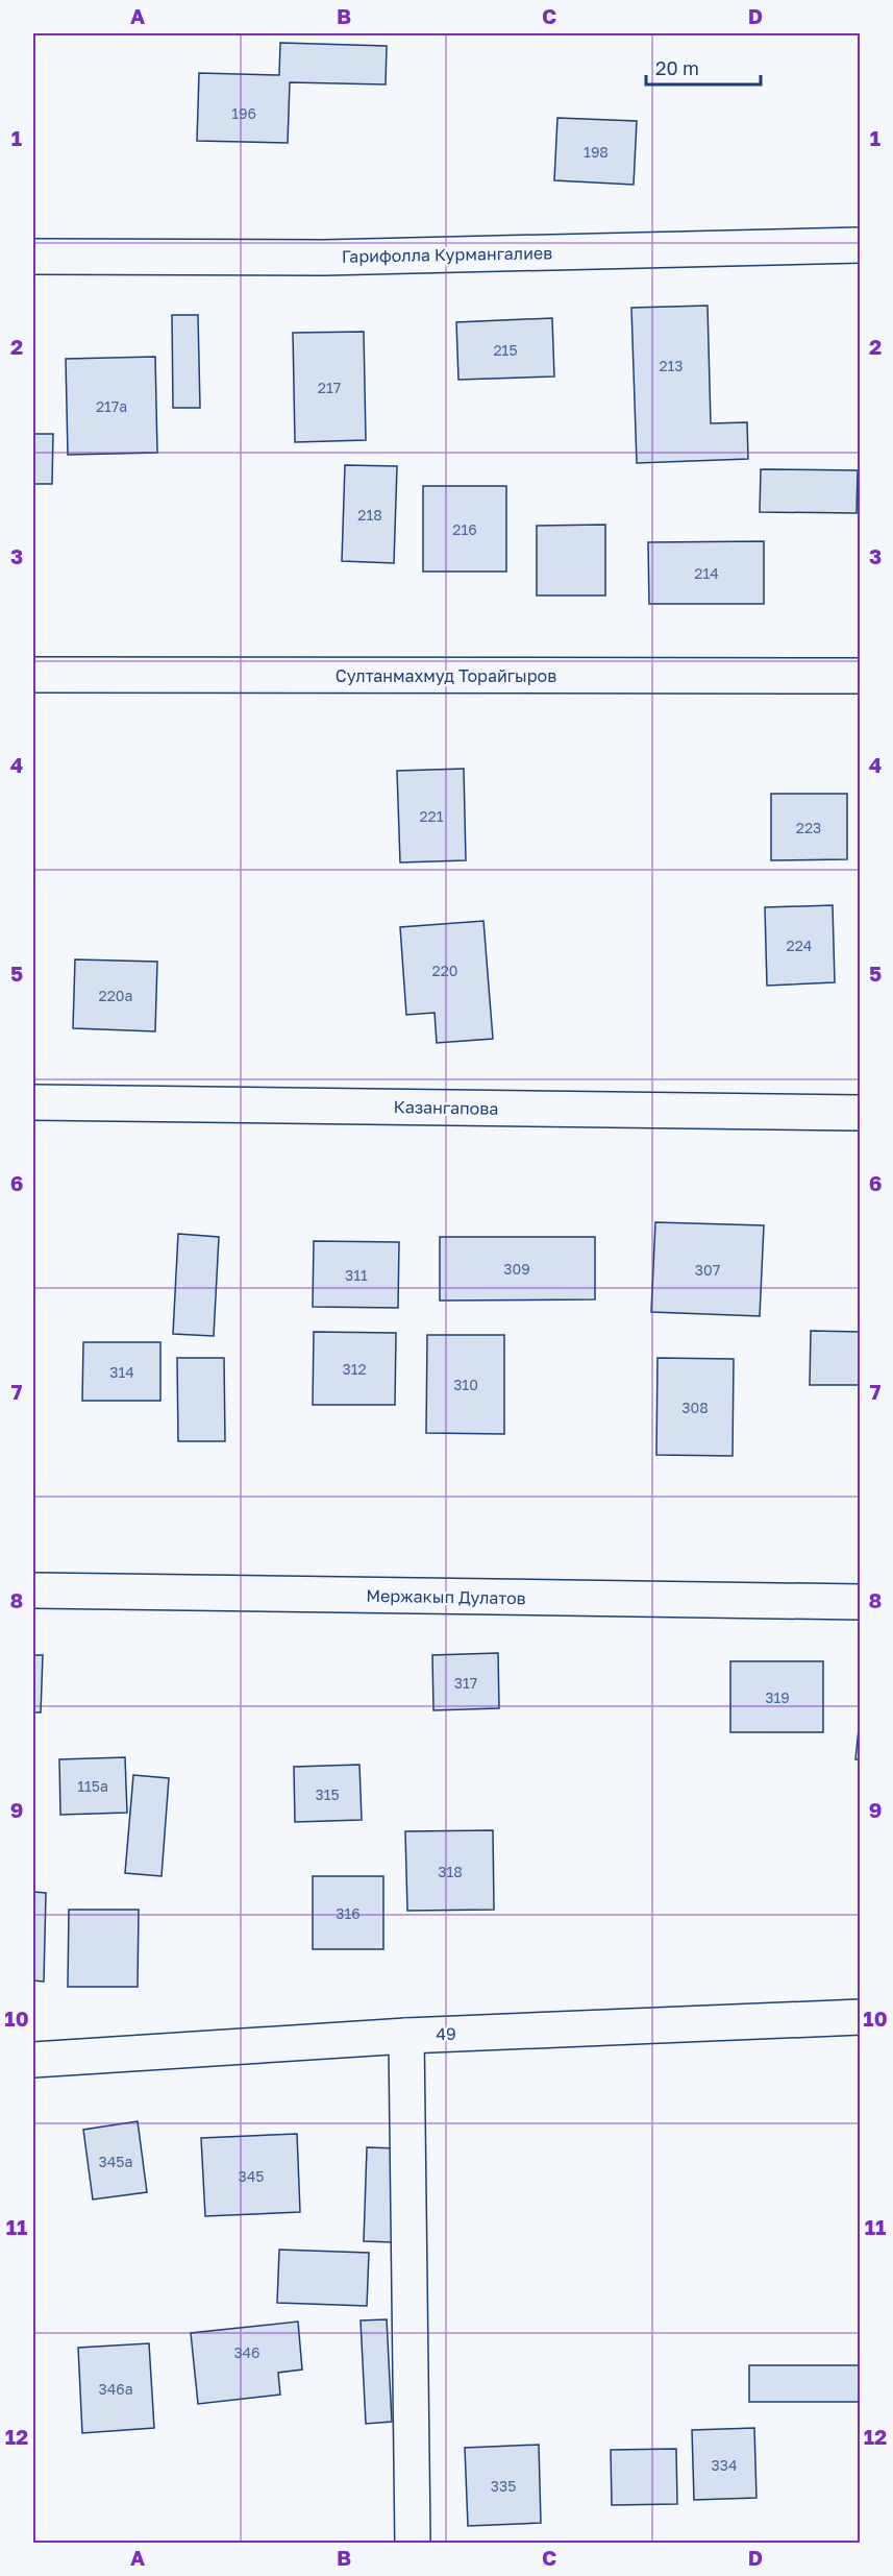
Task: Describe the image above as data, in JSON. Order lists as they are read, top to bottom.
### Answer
{
  "streets": {
    "street": [
      "Гарифолла Курмангалиев",
      "Султанмахмуд Торайгыров",
      "Казангапова",
      "Мержакып Дулатов",
      "49"
    ]
  },
  "house_numbers": [
    "196",
    "198",
    "215",
    "213",
    "217",
    "217а",
    "218",
    "216",
    "214",
    "221",
    "223",
    "224",
    "220",
    "220а",
    "309",
    "307",
    "311",
    "312",
    "314",
    "310",
    "308",
    "317",
    "319",
    "115а",
    "315",
    "318",
    "316",
    "345а",
    "345",
    "346",
    "346а",
    "334",
    "335"
  ],
  "scale_bar": "20 m",
  "grid": {
    "columns": [
      "A",
      "B",
      "C",
      "D"
    ],
    "rows": [
      "1",
      "2",
      "3",
      "4",
      "5",
      "6",
      "7",
      "8",
      "9",
      "10",
      "11",
      "12"
    ]
  }
}
